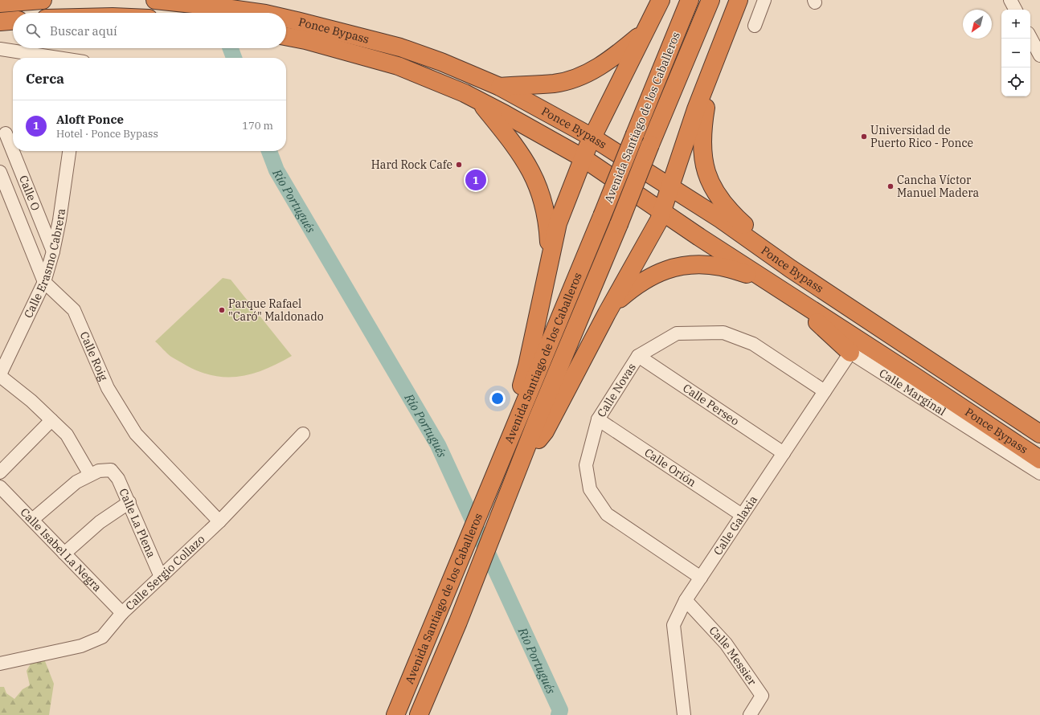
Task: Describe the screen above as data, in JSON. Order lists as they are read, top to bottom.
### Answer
{
  "streets": {
    "highway": ["Ponce Bypass", "Avenida Santiago de los Caballeros"],
    "street": [
      "Calle O",
      "Calle Erasmo Cabrera",
      "Calle Roig",
      "Calle Novas",
      "Calle Marginal",
      "Calle Perseo",
      "Calle Orión",
      "Calle La Plena",
      "Calle Galaxia",
      "Calle Isabel La Negra",
      "Calle Sergio Collazo",
      "Calle Messier"
    ]
  },
  "crossings": [
    ["Calle O", "Calle Erasmo Cabrera"],
    ["Calle Erasmo Cabrera", "Calle Roig"],
    ["Calle Roig", "Calle Sergio Collazo"],
    ["Calle Novas", "Calle Perseo"],
    ["Calle Novas", "Calle Orión"],
    ["Calle Novas", "Calle Galaxia"],
    ["Calle Marginal", "Calle Galaxia"],
    ["Calle Perseo", "Calle Galaxia"],
    ["Calle Orión", "Calle Galaxia"],
    ["Calle La Plena", "Calle Sergio Collazo"],
    ["Calle Galaxia", "Calle Messier"],
    ["Calle Isabel La Negra", "Calle Sergio Collazo"]
  ],
  "water": ["Río Portugués"],
  "places": [
    "Universidad de Puerto Rico - Ponce",
    "Hard Rock Cafe",
    "Cancha Víctor Manuel Madera",
    "Parque Rafael \"Caró\" Maldonado"
  ],
  "north": "bottom left",
  "page": {
    "map_buttons": ["+", "−"],
    "search": "Buscar aquí",
    "heading": "Cerca",
    "list": [
      {
        "mark": "1",
        "name": "Aloft Ponce",
        "note": "Hotel · Ponce Bypass",
        "value": "170 m"
      }
    ],
    "pins": "1"
  }
}
